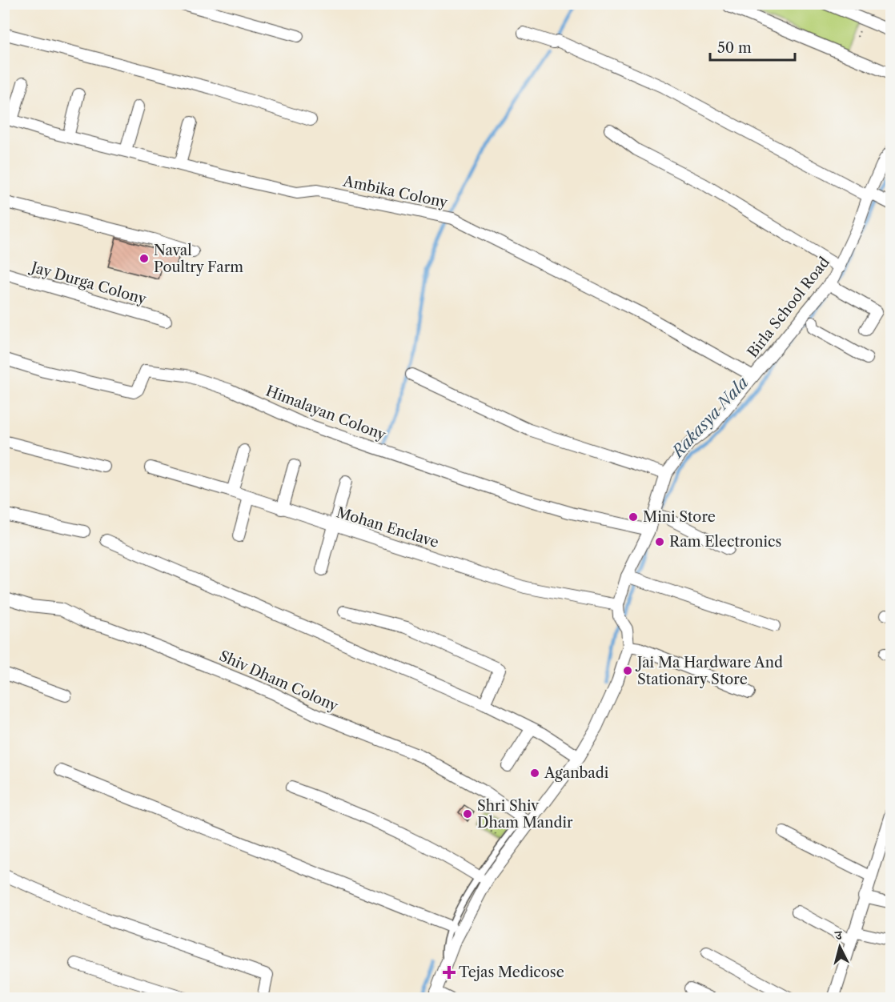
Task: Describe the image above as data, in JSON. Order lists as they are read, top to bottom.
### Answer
{
  "streets": {
    "street": [
      "Ambika Colony",
      "Jay Durga Colony",
      "Birla School Road",
      "Himalayan Colony",
      "Mohan Enclave",
      "Shiv Dham Colony"
    ]
  },
  "crossings": [
    ["Ambika Colony", "Birla School Road"],
    ["Birla School Road", "Himalayan Colony"],
    ["Birla School Road", "Mohan Enclave"]
  ],
  "water": ["Rakasya Nala"],
  "places": {
    "other": [
      "Naval Poultry Farm",
      "Mini Store",
      "Ram Electronics",
      "Jai Ma Hardware And Stationary Store",
      "Aganbadi",
      "Shri Shiv Dham Mandir"
    ],
    "health": ["Tejas Medicose"]
  },
  "scale_bar": "50 m",
  "north": "top"
}
